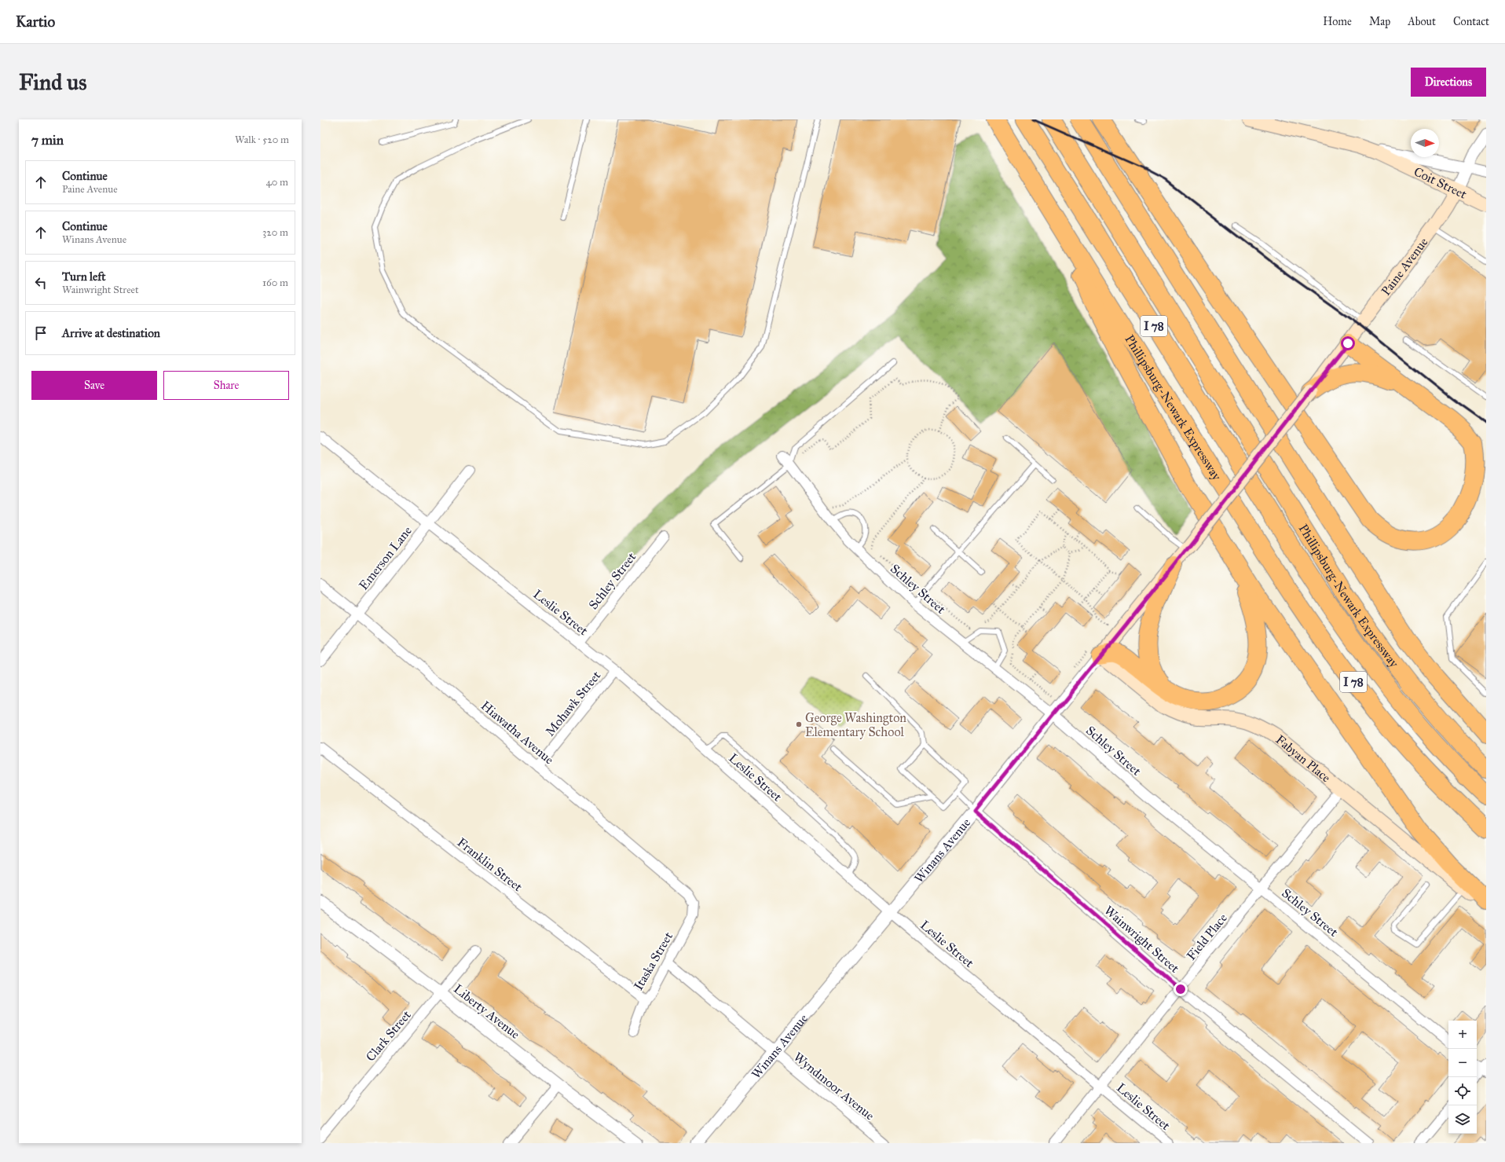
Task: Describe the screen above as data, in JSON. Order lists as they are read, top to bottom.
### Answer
{
  "streets": {
    "highway": ["I 78", "Phillipsburg-Newark Expressway"],
    "main road": [
      "Coit Street",
      "Paine Avenue",
      "Fabyan Place",
      "Winans Avenue"
    ],
    "street": [
      "Emerson Lane",
      "Schley Street",
      "Leslie Street",
      "Mohawk Street",
      "Hiawatha Avenue",
      "Franklin Street",
      "Field Place",
      "Wainwright Street",
      "Itaska Street",
      "Liberty Avenue",
      "Clark Street",
      "Wyndmoor Avenue"
    ]
  },
  "crossings": [
    ["Coit Street", "Paine Avenue"],
    ["Paine Avenue", "Winans Avenue"],
    ["Emerson Lane", "Leslie Street"],
    ["Emerson Lane", "Hiawatha Avenue"],
    ["Schley Street", "Leslie Street"],
    ["Schley Street", "Winans Avenue"],
    ["Schley Street", "Field Place"],
    ["Leslie Street", "Mohawk Street"],
    ["Leslie Street", "Winans Avenue"],
    ["Leslie Street", "Field Place"],
    ["Mohawk Street", "Hiawatha Avenue"],
    ["Hiawatha Avenue", "Itaska Street"],
    ["Fabyan Place", "Winans Avenue"],
    ["Fabyan Place", "Field Place"],
    ["Winans Avenue", "Wainwright Street"],
    ["Winans Avenue", "Wyndmoor Avenue"],
    ["Franklin Street", "Itaska Street"],
    ["Field Place", "Wainwright Street"],
    ["Itaska Street", "Wyndmoor Avenue"],
    ["Liberty Avenue", "Clark Street"]
  ],
  "places": ["George Washington Elementary School"],
  "north": "right",
  "page": {
    "header": "Kartio",
    "nav": [
      "Home",
      "Map",
      "About",
      "Contact"
    ],
    "buttons": [
      "Directions",
      ["Save", "Share"]
    ],
    "title": "Find us",
    "heading": ["7 min", "Walk · 520 m"],
    "list": [
      ["Continue", "Paine Avenue", "40 m"],
      ["Continue", "Winans Avenue", "320 m"],
      ["Turn left", "Wainwright Street", "160 m"],
      "Arrive at destination"
    ],
    "map_buttons": ["+", "−"]
  }
}
